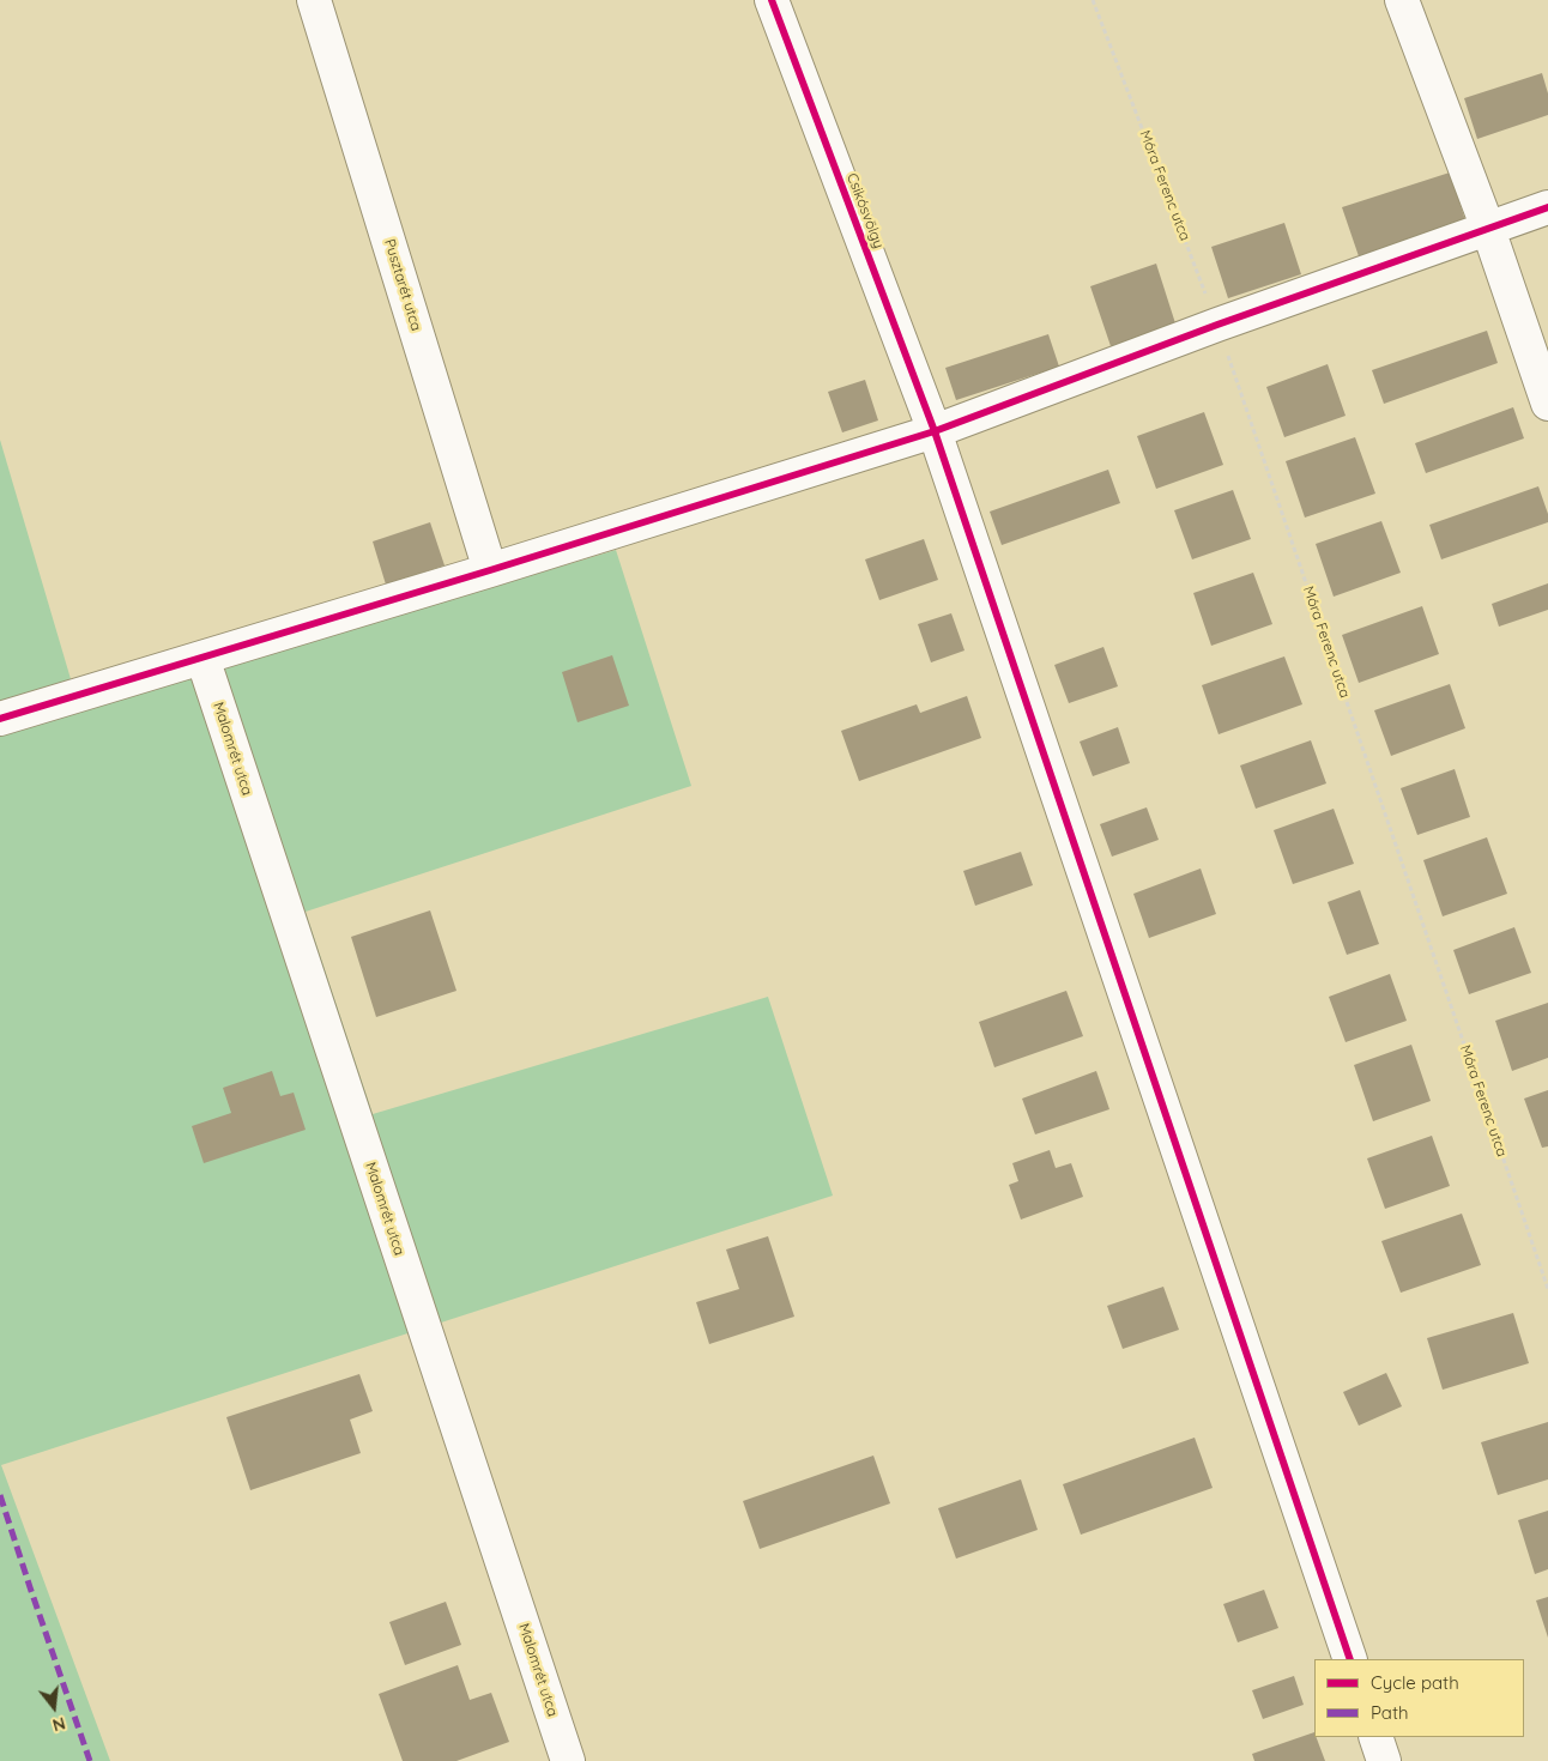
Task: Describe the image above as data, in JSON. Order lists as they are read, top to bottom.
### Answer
{
  "streets": {
    "street": ["Csikósvölgy", "Pusztarét utca", "Malomrét utca"],
    "path": ["Móra Ferenc utca"]
  },
  "legend": ["Cycle path", "Path"],
  "north": "bottom"
}
